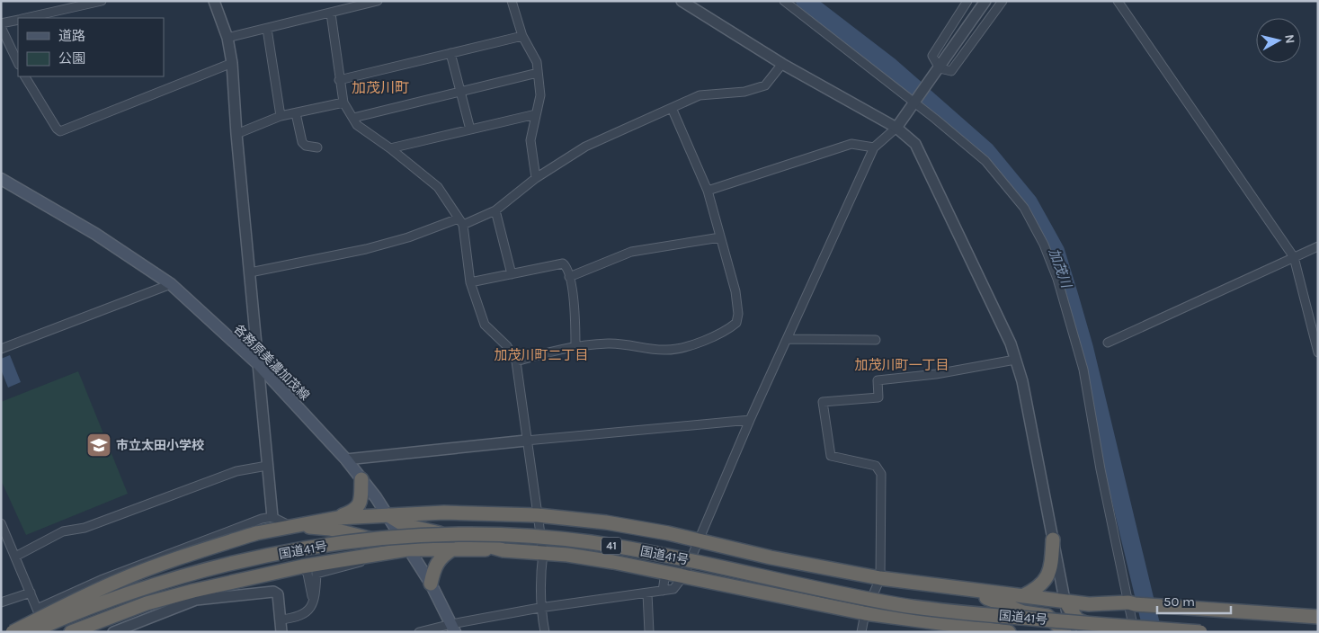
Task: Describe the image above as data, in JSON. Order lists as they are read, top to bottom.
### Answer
{
  "streets": {
    "highway": ["41", "国道41号"],
    "main road": ["各務原美濃加茂線"]
  },
  "districts": ["加茂川町", "加茂川町二丁目", "加茂川町一丁目"],
  "water": ["加茂川"],
  "places": {
    "school or university": ["市立太田小学校"]
  },
  "legend": ["道路", "公園"],
  "scale_bar": "50 m",
  "north": "right"
}
